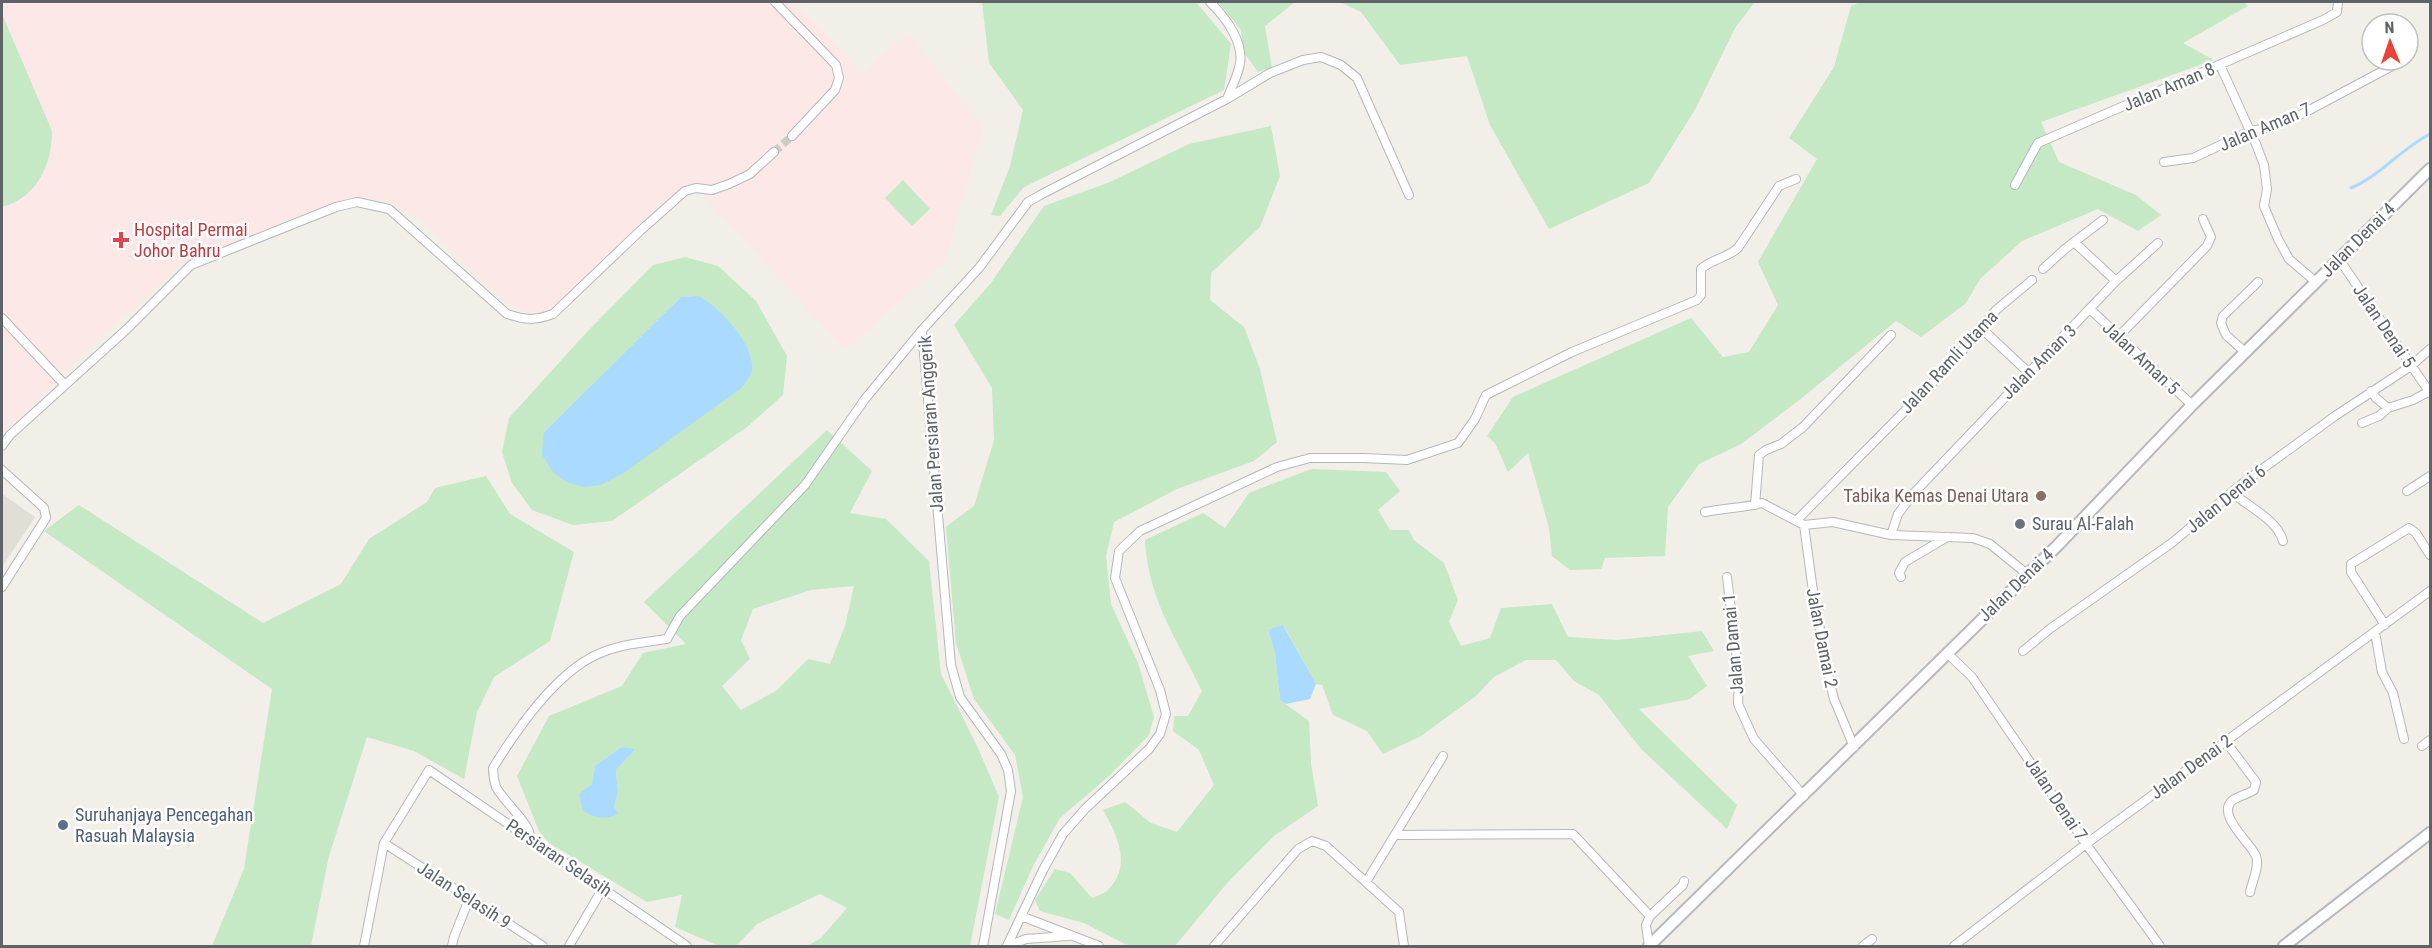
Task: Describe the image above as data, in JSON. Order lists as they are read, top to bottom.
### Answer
{
  "streets": {
    "street": [
      "Jalan Aman 8",
      "Jalan Aman 7",
      "Jalan Denai 4",
      "Jalan Denai 5",
      "Jalan Aman 5",
      "Jalan Ramli Utama",
      "Jalan Aman 3",
      "Jalan Persiaran Anggerik",
      "Jalan Denai 6",
      "Jalan Damai 2",
      "Jalan Damai 1",
      "Jalan Denai 2",
      "Jalan Denai 7",
      "Persiaran Selasih",
      "Jalan Selasih 9"
    ]
  },
  "crossings": [
    ["Jalan Denai 4", "Jalan Denai 5"],
    ["Jalan Denai 4", "Jalan Aman 5"],
    ["Jalan Denai 4", "Jalan Damai 2"],
    ["Jalan Denai 4", "Jalan Damai 1"],
    ["Jalan Denai 4", "Jalan Denai 7"],
    ["Jalan Denai 5", "Jalan Denai 6"],
    ["Jalan Aman 5", "Jalan Aman 3"],
    ["Jalan Denai 2", "Jalan Denai 7"],
    ["Persiaran Selasih", "Jalan Selasih 9"]
  ],
  "places": {
    "health": ["Hospital Permai Johor Bahru"],
    "other": ["Tabika Kemas Denai Utara", "Surau Al-Falah", "Suruhanjaya Pencegahan Rasuah Malaysia"]
  },
  "north": "top"
}
